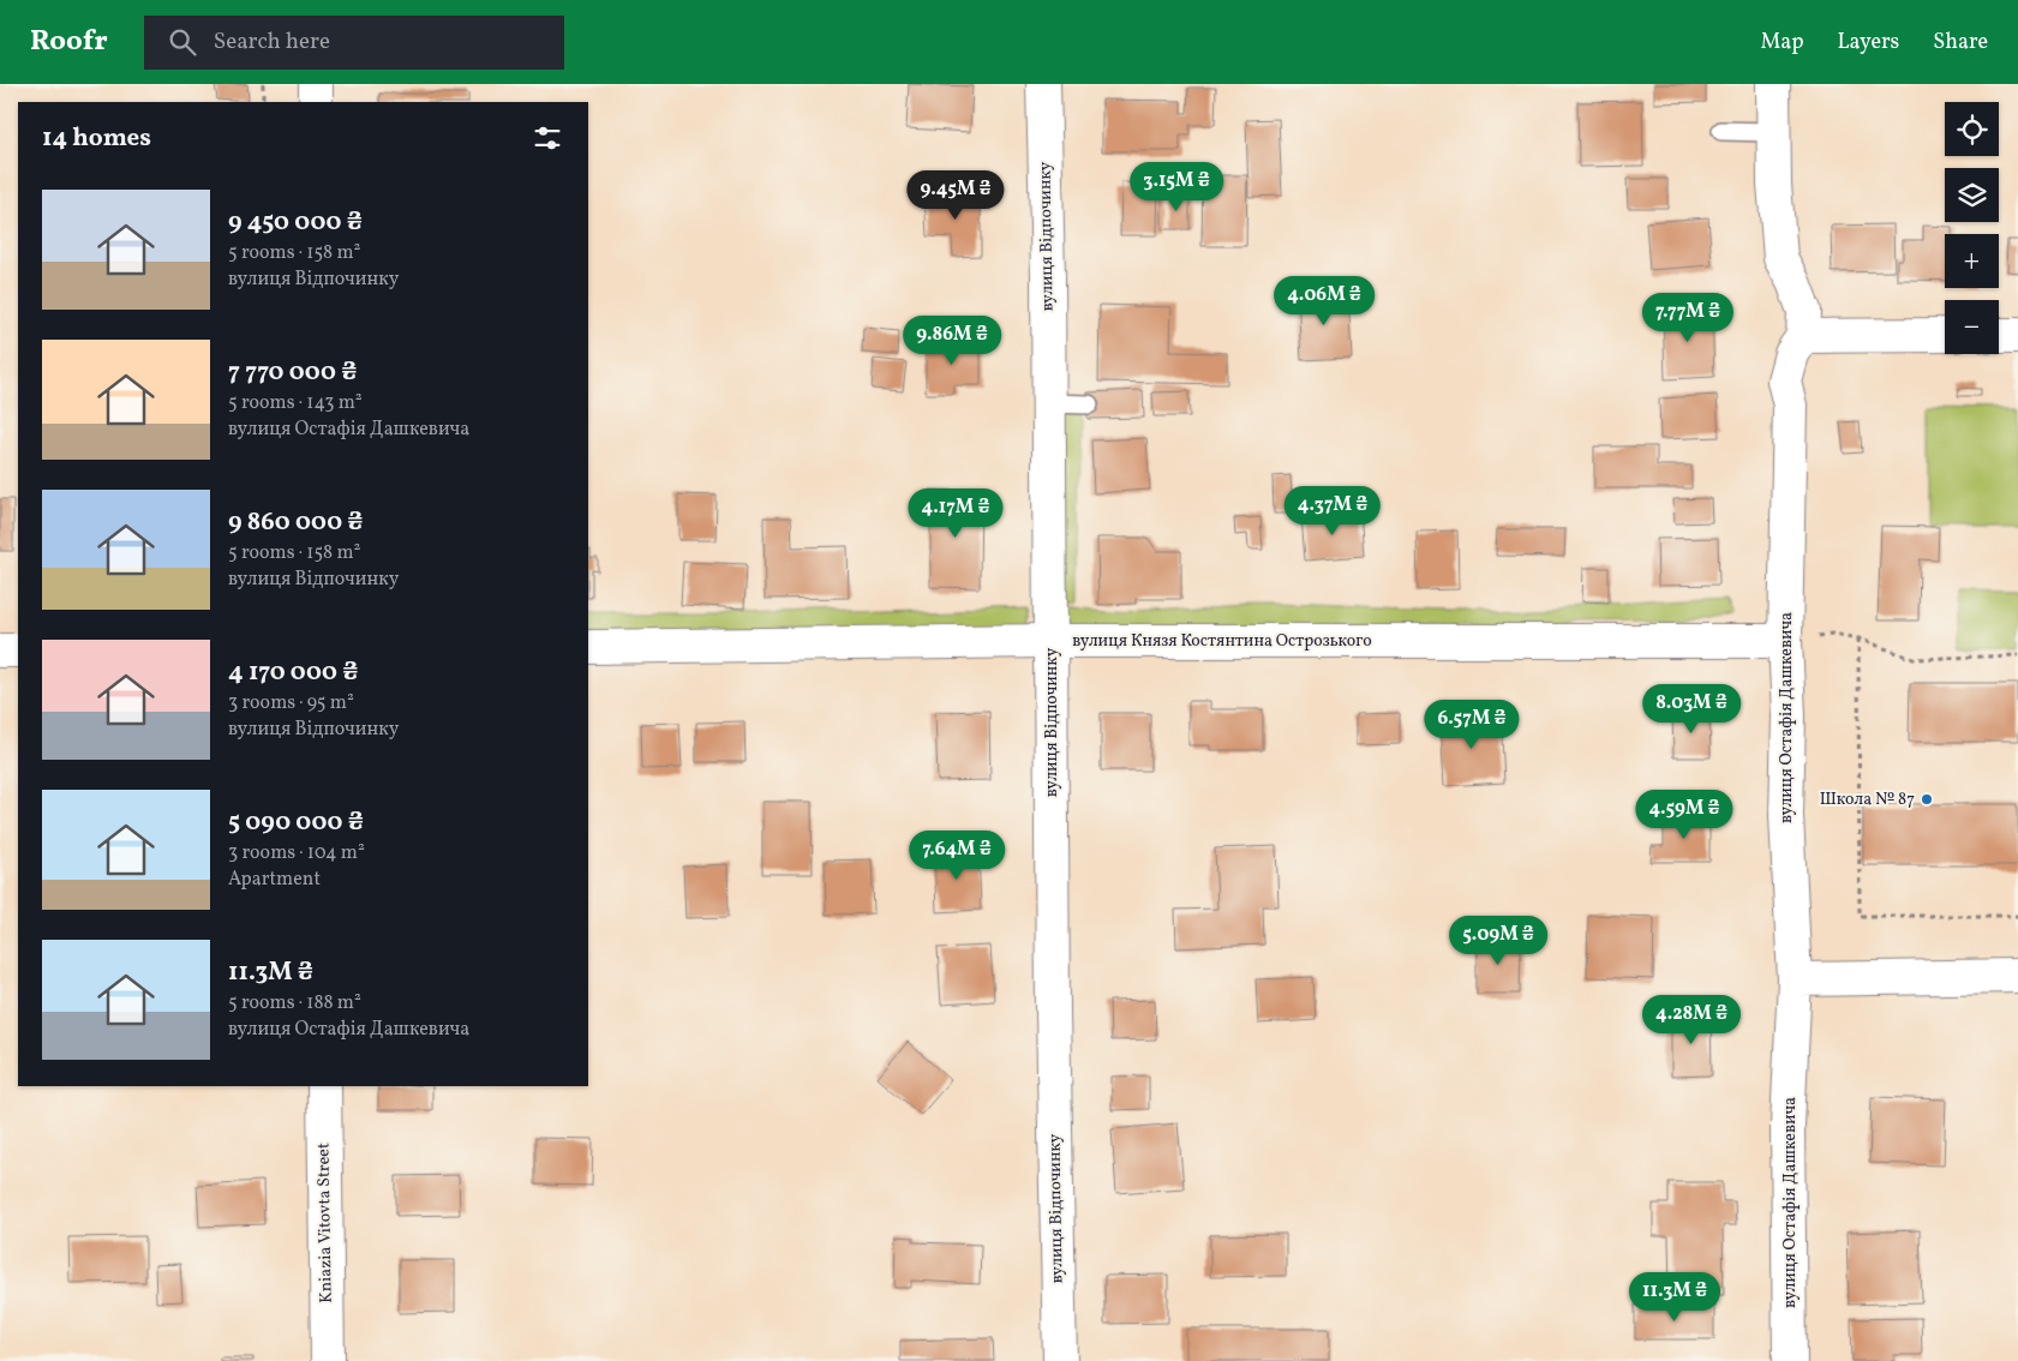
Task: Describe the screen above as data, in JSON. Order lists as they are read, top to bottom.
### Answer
{
  "streets": {
    "street": [
      "вулиця Відпочинку",
      "вулиця Князя Костянтина Острозького",
      "вулиця Остафія Дашкевича",
      "Kniazia Vitovta Street"
    ]
  },
  "crossings": [
    ["вулиця Відпочинку", "вулиця Князя Костянтина Острозького"],
    ["вулиця Князя Костянтина Острозького", "вулиця Остафія Дашкевича"]
  ],
  "places": ["Школа № 87"],
  "page": {
    "header": "Roofr",
    "search": "Search here",
    "nav": ["Map", "Layers", "Share"],
    "map_buttons": ["+", "−"],
    "heading": "14 homes",
    "price": [
      "3.15M ₴",
      "9.45M ₴",
      "4.06M ₴",
      "7.77M ₴",
      "9.86M ₴",
      "4.37M ₴",
      "4.17M ₴",
      "8.03M ₴",
      "6.57M ₴",
      "4.59M ₴",
      "7.64M ₴",
      "5.09M ₴",
      "4.28M ₴",
      "11.3M ₴"
    ],
    "list": [
      {
        "name": "9 450 000 ₴",
        "note": "5 rooms · 158 m² · вулиця Відпочинку"
      },
      {
        "name": "7 770 000 ₴",
        "note": "5 rooms · 143 m² · вулиця Остафія Дашкевича"
      },
      {
        "name": "9 860 000 ₴",
        "note": "5 rooms · 158 m² · вулиця Відпочинку"
      },
      {
        "name": "4 170 000 ₴",
        "note": "3 rooms · 95 m² · вулиця Відпочинку"
      },
      {
        "name": "5 090 000 ₴",
        "note": "3 rooms · 104 m² · Apartment"
      },
      {
        "name": "11.3M ₴",
        "note": "5 rooms · 188 m² · вулиця Остафія Дашкевича"
      }
    ]
  }
}
